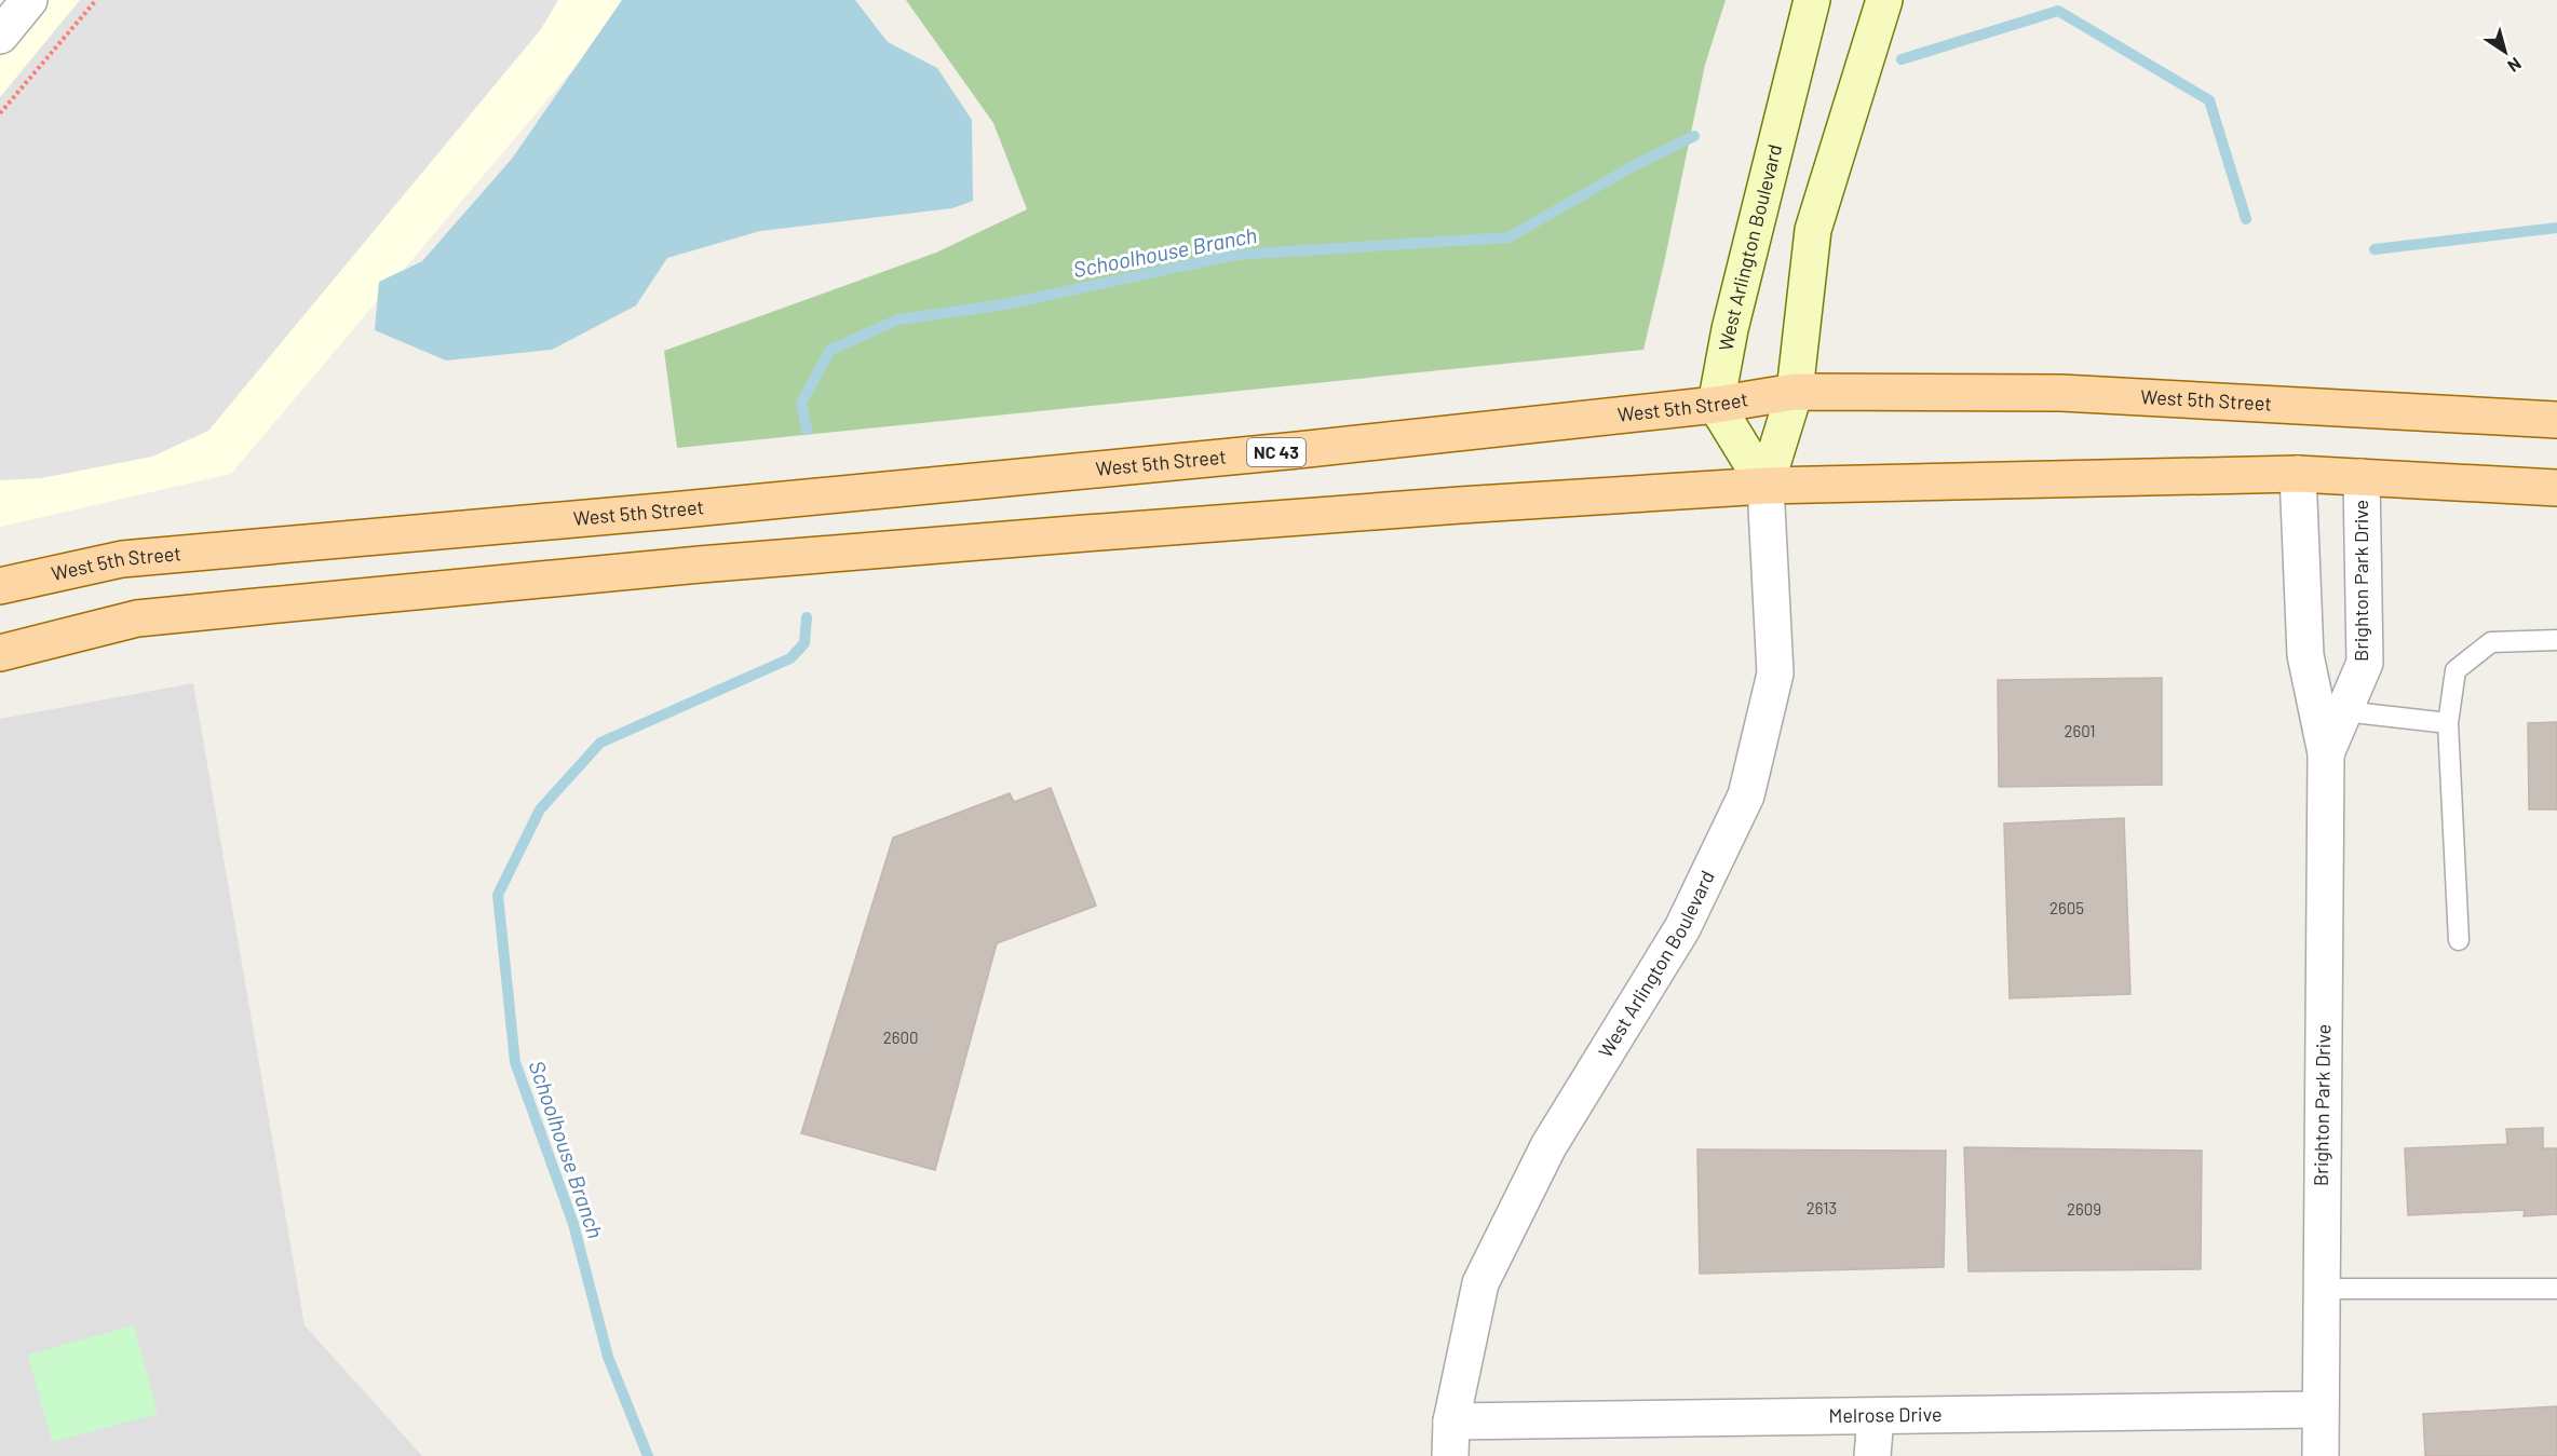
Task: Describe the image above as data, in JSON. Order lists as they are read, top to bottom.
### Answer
{
  "streets": {
    "main road": ["West Arlington Boulevard", "West 5th Street", "NC 43"],
    "street": ["Brighton Park Drive", "Melrose Drive"]
  },
  "crossings": [
    ["West Arlington Boulevard", "West 5th Street"],
    ["West Arlington Boulevard", "Melrose Drive"],
    ["Brighton Park Drive", "Melrose Drive"]
  ],
  "water": ["Schoolhouse Branch"],
  "house_numbers": [
    "2601",
    "2605",
    "2600",
    "2613",
    "2609"
  ],
  "north": "bottom right"
}
